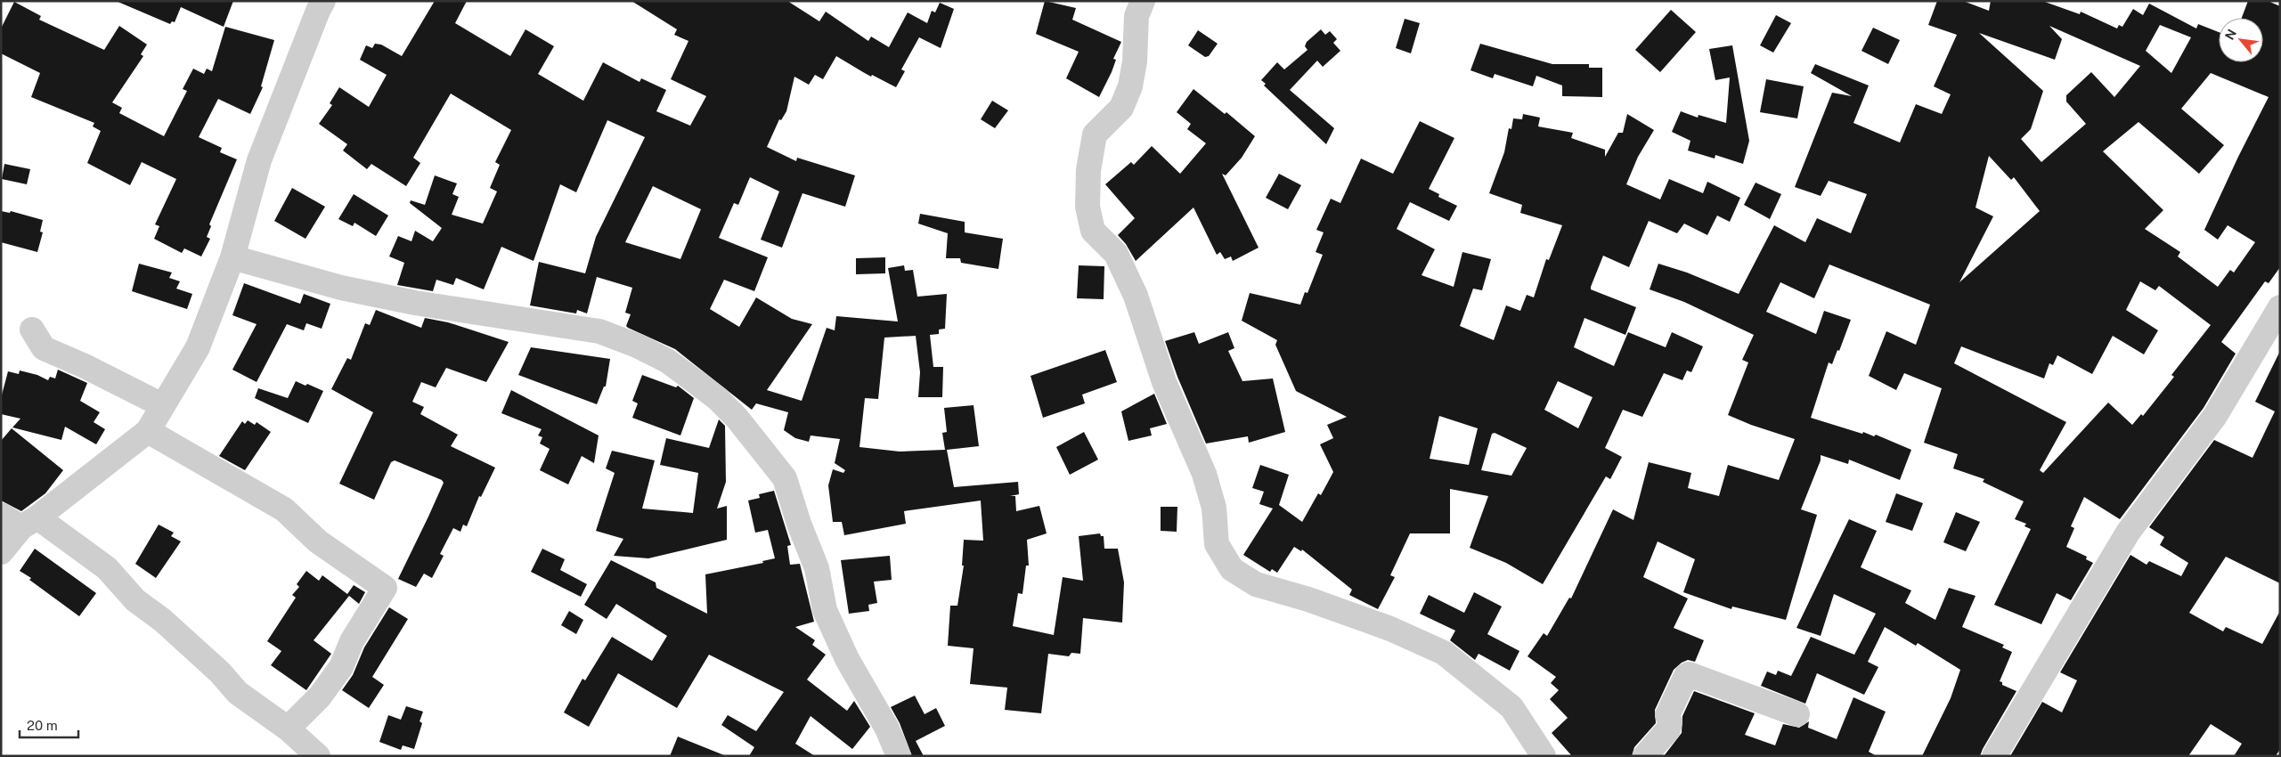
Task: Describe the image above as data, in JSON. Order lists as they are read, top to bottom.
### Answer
{
  "scale_bar": "20 m",
  "north": "top left"
}
